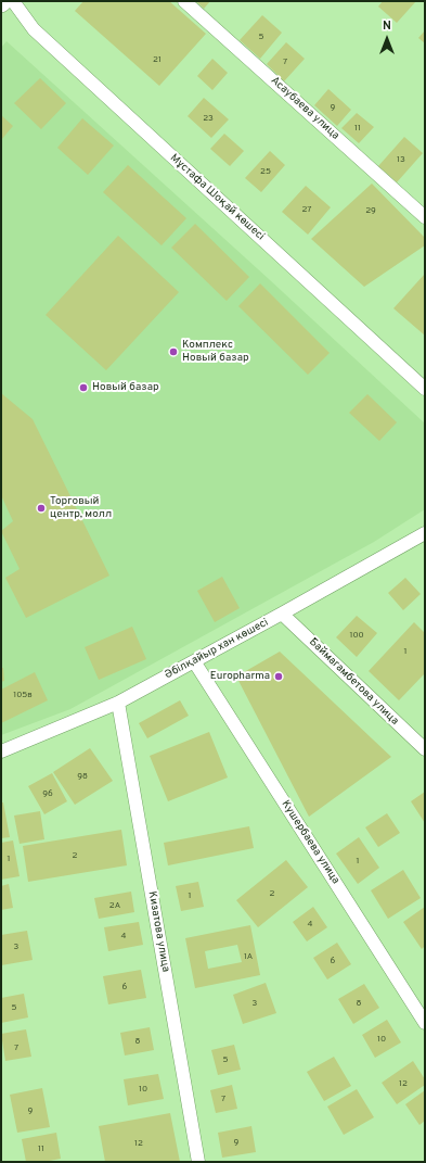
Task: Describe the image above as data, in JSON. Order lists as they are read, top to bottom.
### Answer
{
  "streets": {
    "street": [
      "Асаубаева улица",
      "Мұстафа Шоқай көшесі",
      "Әбілқайыр хан көшесі",
      "Баймагамбетова улица",
      "Кушербаева улица",
      "Кизатова улица"
    ]
  },
  "crossings": [
    ["Әбілқайыр хан көшесі", "Баймагамбетова улица"],
    ["Әбілқайыр хан көшесі", "Кушербаева улица"],
    ["Әбілқайыр хан көшесі", "Кизатова улица"]
  ],
  "places": [
    "Комплекс Новый базар",
    "Новый базар",
    "Торговый центр, молл",
    "Europharma"
  ],
  "house_numbers": [
    "5",
    "21",
    "7",
    "9",
    "23",
    "11",
    "13",
    "25",
    "27",
    "29",
    "100",
    "1",
    "105в",
    "98",
    "96",
    "2",
    "1",
    "1",
    "2",
    "1",
    "2А",
    "4",
    "4",
    "3",
    "1А",
    "6",
    "6",
    "3",
    "8",
    "5",
    "10",
    "8",
    "7",
    "5",
    "12",
    "10",
    "7",
    "9",
    "9",
    "12",
    "11"
  ],
  "north": "top"
}
